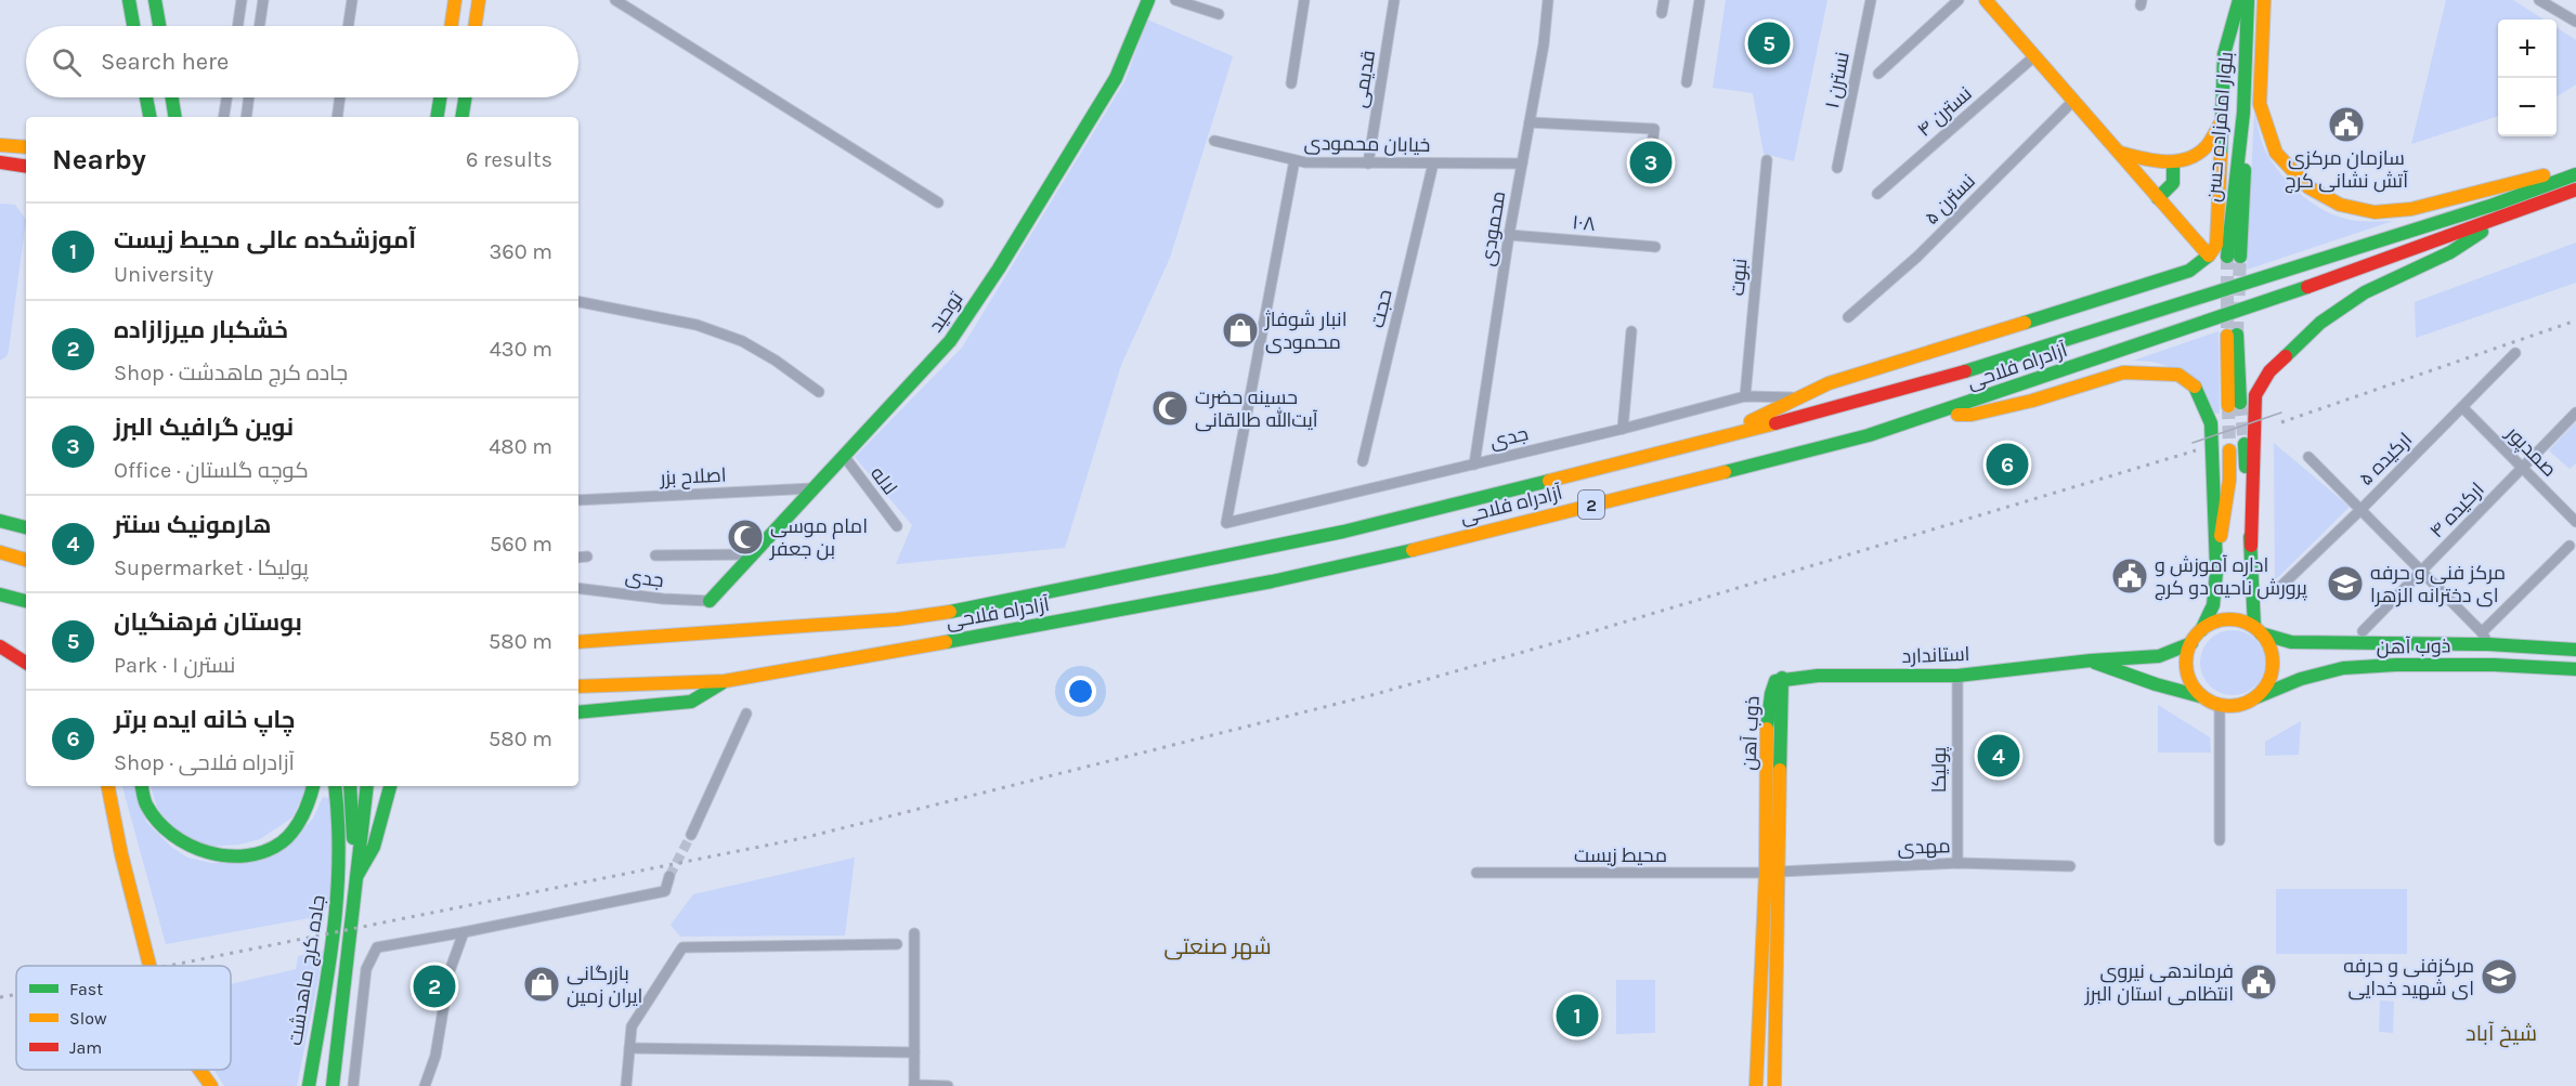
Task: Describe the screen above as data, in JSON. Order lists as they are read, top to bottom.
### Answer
{
  "streets": {
    "main road": [
      "بلوار امامزاده حسن",
      "توحید",
      "آزادراه فلاحی",
      "2",
      "ذوب آهن",
      "استاندارد",
      "جاده کرج ماهدشت"
    ],
    "street": [
      "قدیمی",
      "نسترن ۱",
      "نسترن ۴",
      "خیابان محمودی",
      "نسترن ۵",
      "۱۰۸",
      "محمودی",
      "نبوت",
      "حجت",
      "جدی",
      "صمدپور",
      "ارکیده ۵",
      "اصلاح بزر",
      "لاله",
      "ارکیده ۴",
      "پولیکا",
      "مهدی",
      "محیط زیست"
    ]
  },
  "crossings": [
    ["قدیمی", "خیابان محمودی"],
    ["خیابان محمودی", "محمودی"],
    ["خیابان محمودی", "حجت"],
    ["خیابان محمودی", "جدی"],
    ["۱۰۸", "محمودی"],
    ["محمودی", "جدی"],
    ["نبوت", "جدی"],
    ["توحید", "جدی"],
    ["توحید", "اصلاح بزر"],
    ["توحید", "لاله"],
    ["صمدپور", "ارکیده ۵"],
    ["صمدپور", "ارکیده ۴"],
    ["ذوب آهن", "استاندارد"],
    ["ذوب آهن", "مهدی"],
    ["ذوب آهن", "محیط زیست"],
    ["استاندارد", "پولیکا"],
    ["پولیکا", "مهدی"],
    ["مهدی", "محیط زیست"]
  ],
  "districts": ["شهر صنعتی", "شیخ آباد"],
  "places": {
    "public building": ["سازمان مرکزی آتش نشانی کرج", "اداره آموزش و پرورش ناحیه دو کرج", "فرماندهی نیروی انتظامی استان البرز"],
    "shop": ["انبار شوفاژ محمودی", "بازرگانی ایران زمین"],
    "mosque": ["حسینه حضرت آیت‌الله طالقانی", "امام موسی بن جعفر"],
    "school or university": ["مرکز فنی و حرفه ای دخترانه الزهرا", "مرکزفنی و حرفه ای شهید خدایی"]
  },
  "legend": ["Fast", "Slow", "Jam"],
  "page": {
    "map_buttons": ["+", "−"],
    "pins": [
      "5",
      "3",
      "6",
      "4",
      "2",
      "1"
    ],
    "search": "Search here",
    "heading": ["Nearby", "6 results"],
    "list": [
      {
        "mark": "1",
        "name": "آموزشکده عالی محیط زیست",
        "note": "University",
        "value": "360 m"
      },
      {
        "mark": "2",
        "name": "خشکبار میرزازاده",
        "note": "Shop · جاده کرج ماهدشت",
        "value": "430 m"
      },
      {
        "mark": "3",
        "name": "نوین گرافیک البرز",
        "note": "Office · کوچه گلستان",
        "value": "480 m"
      },
      {
        "mark": "4",
        "name": "هارمونیک سنتر",
        "note": "Supermarket · پولیکا",
        "value": "560 m"
      },
      {
        "mark": "5",
        "name": "بوستان فرهنگیان",
        "note": "Park · نسترن ۱",
        "value": "580 m"
      },
      {
        "mark": "6",
        "name": "چاپ خانه ایده برتر",
        "note": "Shop · آزادراه فلاحی",
        "value": "580 m"
      }
    ]
  }
}
